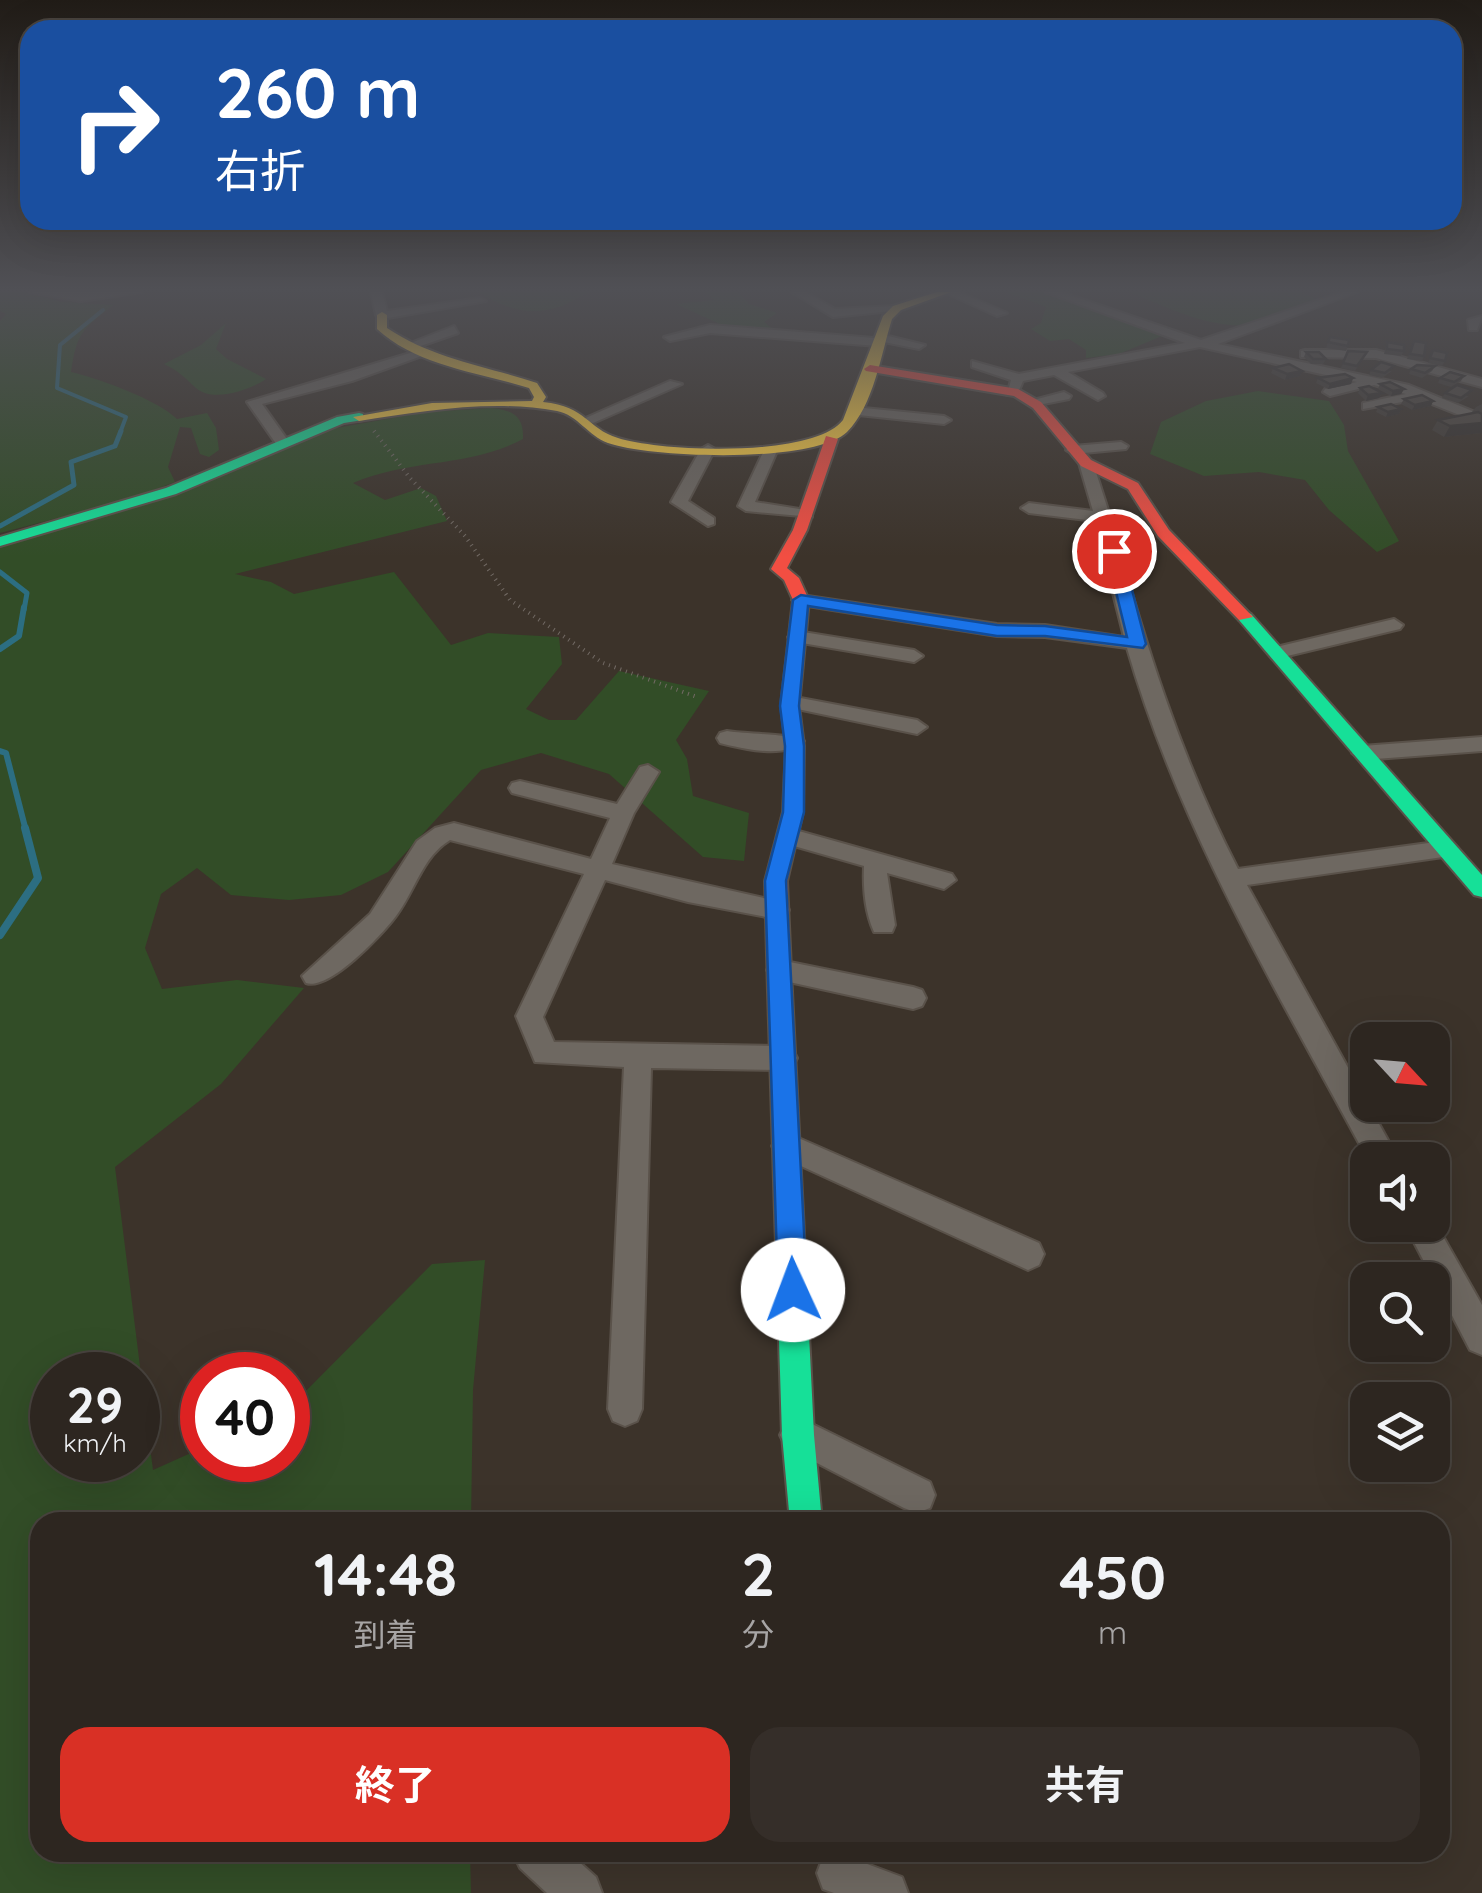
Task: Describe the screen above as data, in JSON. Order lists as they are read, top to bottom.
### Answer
{
  "north": "bottom right",
  "page": {
    "turn": ["260 m", "右折"],
    "speed": "29 km/h",
    "limit": "40",
    "eta": [
      "14:48",
      "到着",
      "2",
      "分",
      "450",
      "m"
    ],
    "buttons": ["終了", "共有"]
  }
}
